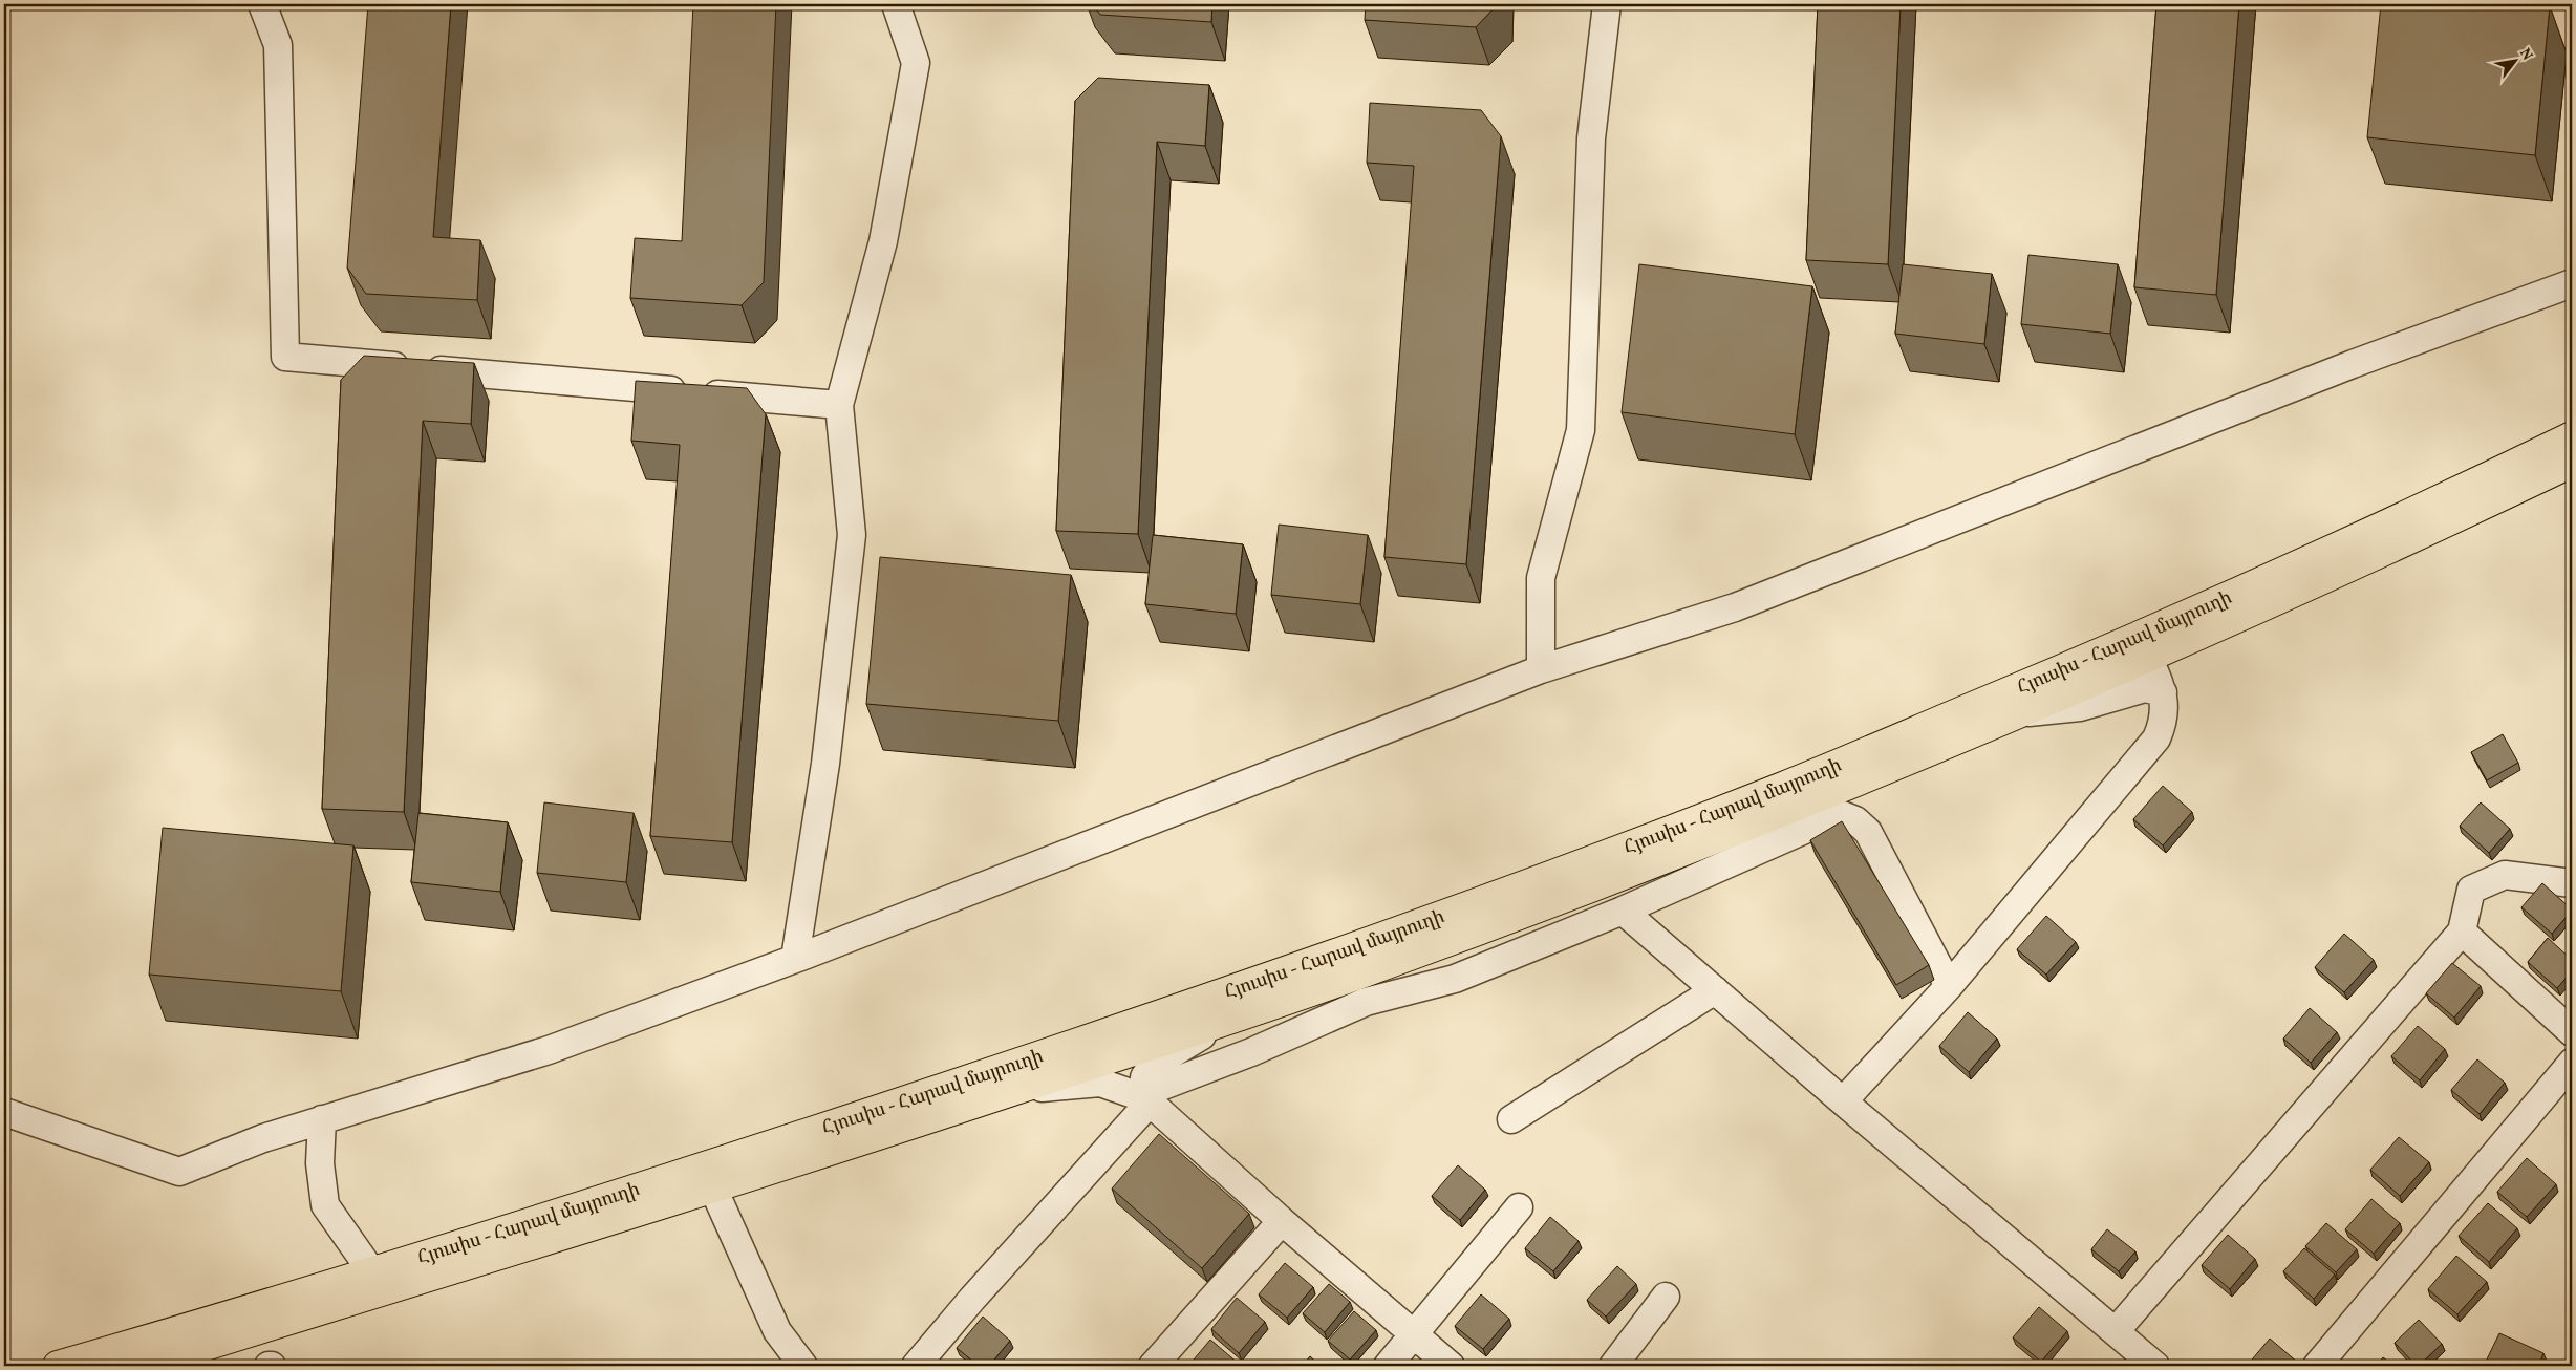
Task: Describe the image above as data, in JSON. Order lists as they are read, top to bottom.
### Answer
{
  "streets": {
    "highway": ["Հյուսիս - Հարավ մայրուղի"]
  },
  "north": "top right"
}
